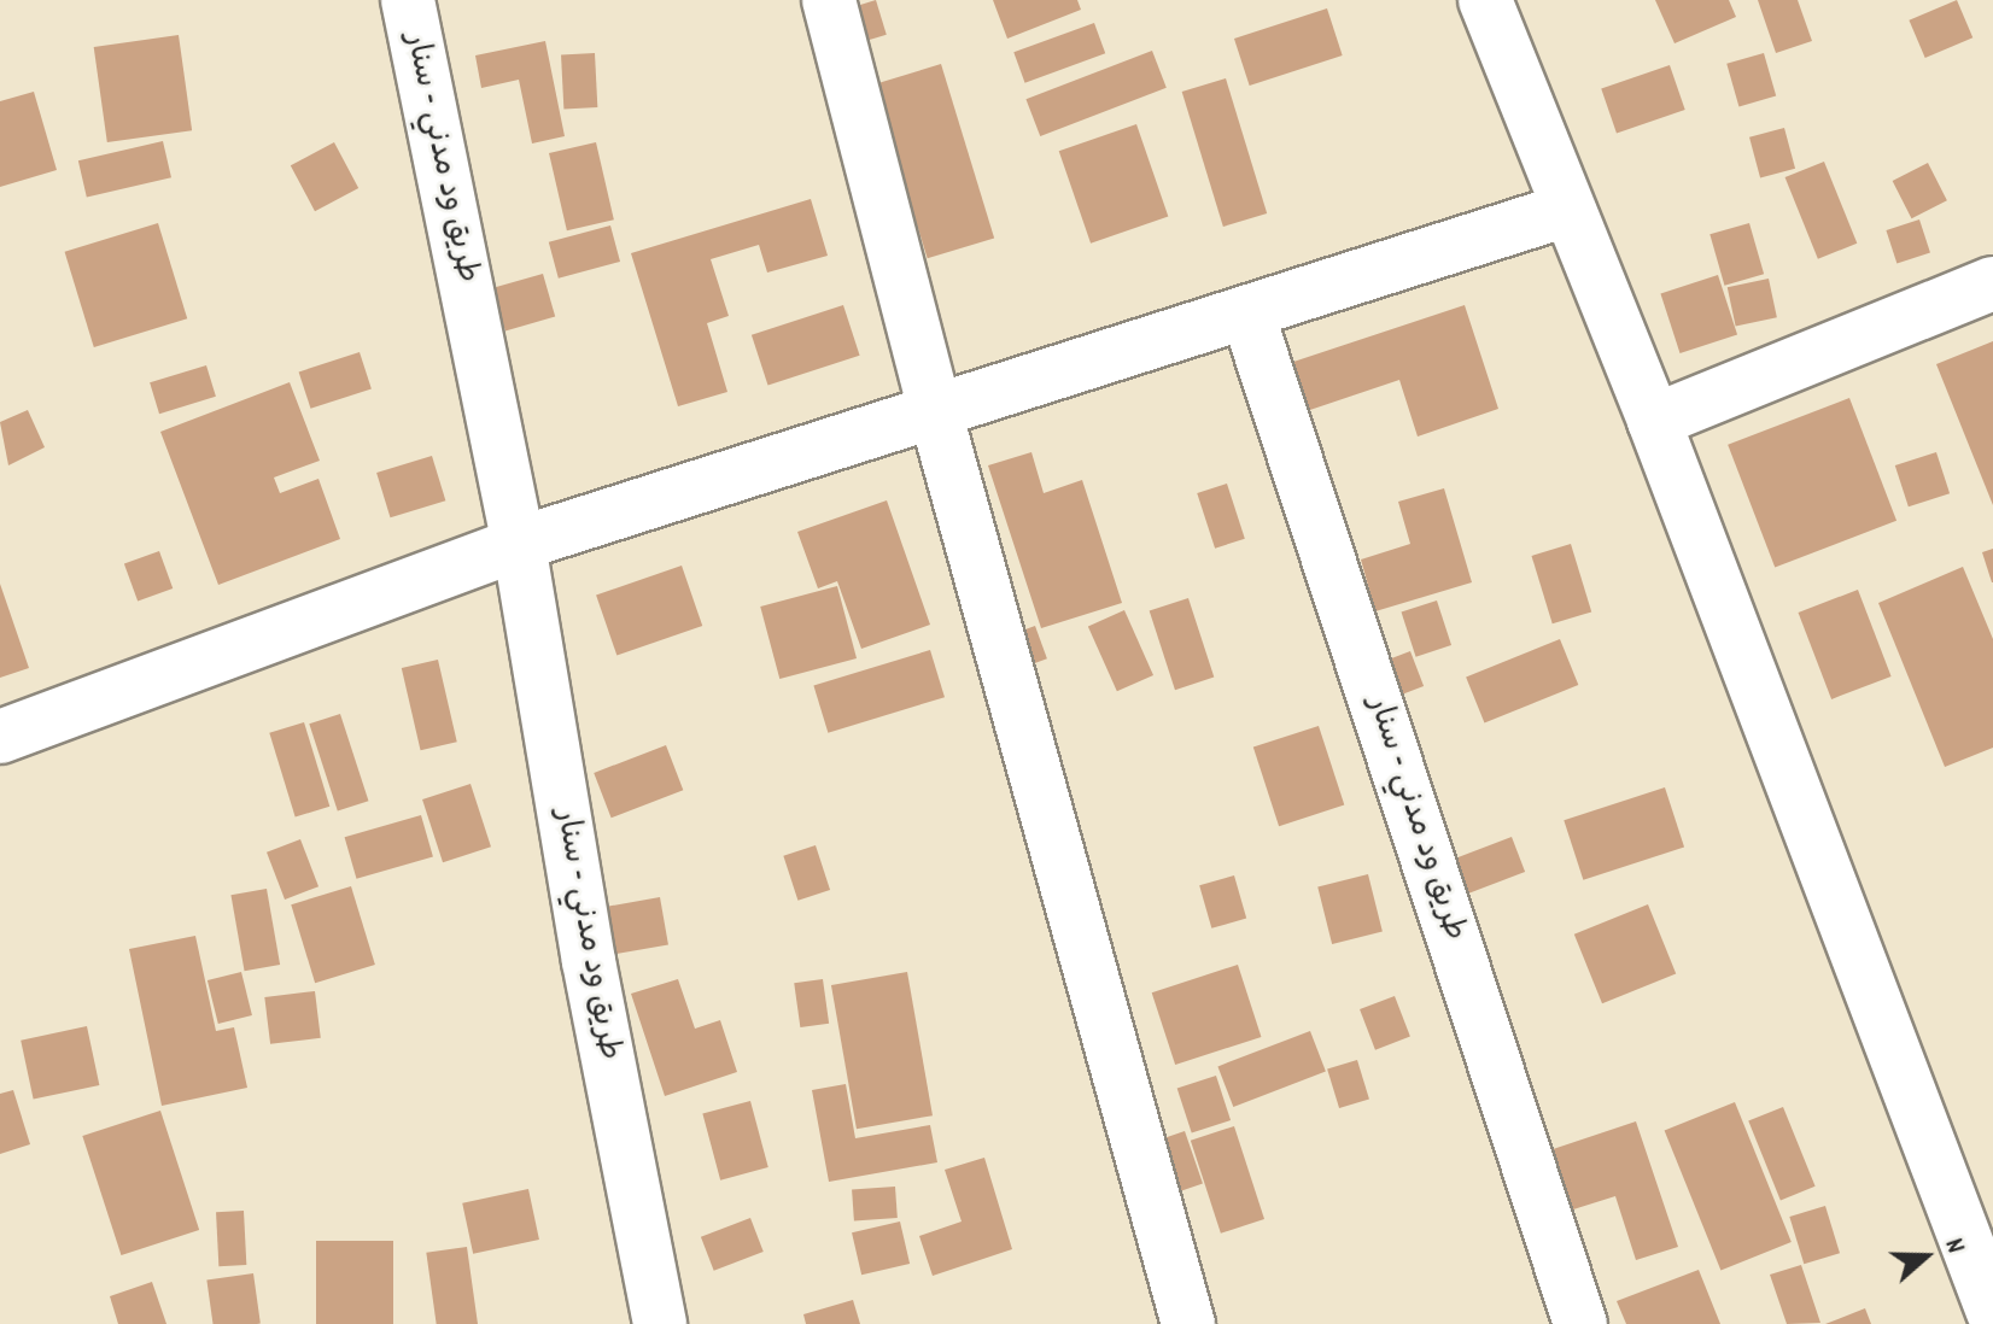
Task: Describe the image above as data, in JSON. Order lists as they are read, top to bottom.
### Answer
{
  "streets": {
    "street": ["طريق ود مدني - سنار"]
  },
  "north": "right"
}
